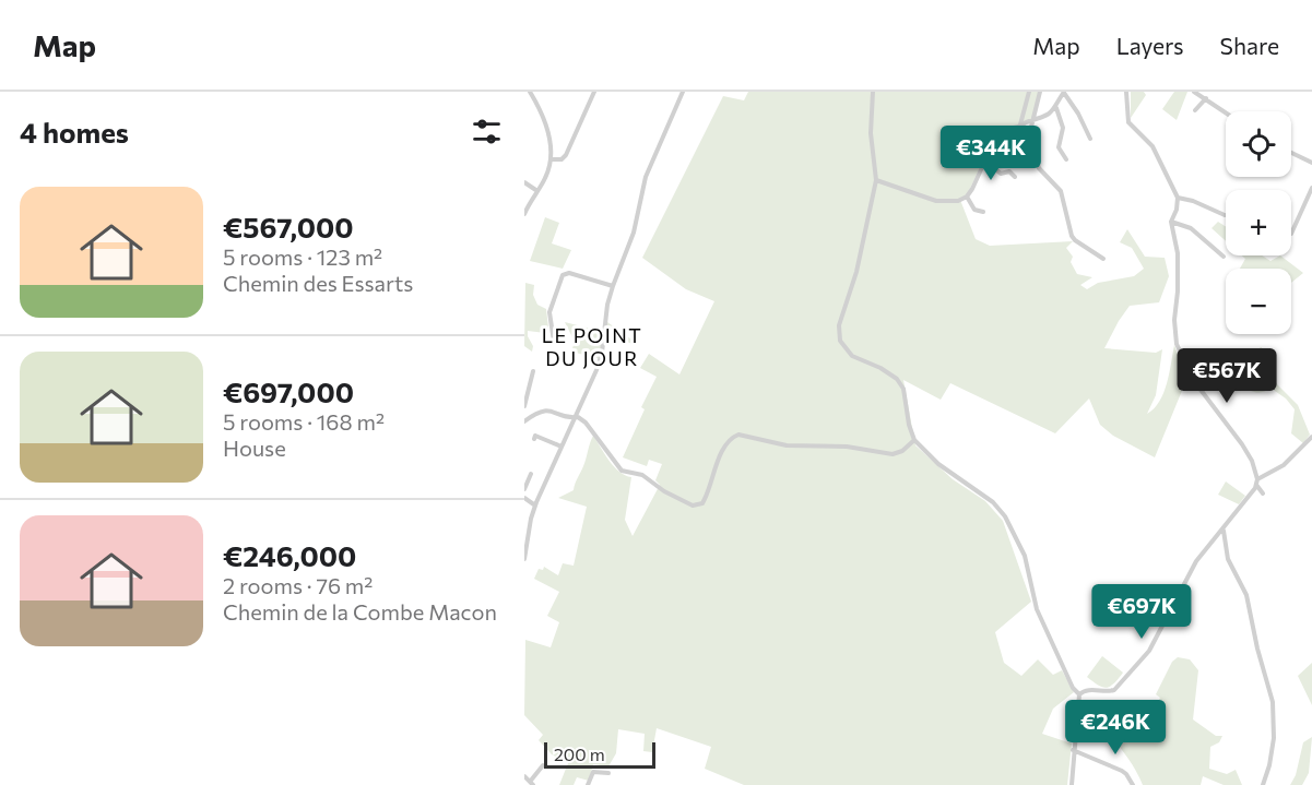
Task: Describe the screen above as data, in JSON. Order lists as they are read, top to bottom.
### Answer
{
  "districts": ["LE POINT DU JOUR"],
  "scale_bar": "200 m",
  "page": {
    "header": "Map",
    "nav": ["Map", "Layers", "Share"],
    "heading": "4 homes",
    "map_buttons": ["+", "−"],
    "price": [
      "€344K",
      "€567K",
      "€697K",
      "€246K"
    ],
    "list": [
      {
        "name": "€567,000",
        "note": "5 rooms · 123 m² · Chemin des Essarts"
      },
      {
        "name": "€697,000",
        "note": "5 rooms · 168 m² · House"
      },
      {
        "name": "€246,000",
        "note": "2 rooms · 76 m² · Chemin de la Combe Macon"
      }
    ],
    "scale": "200 m"
  }
}
